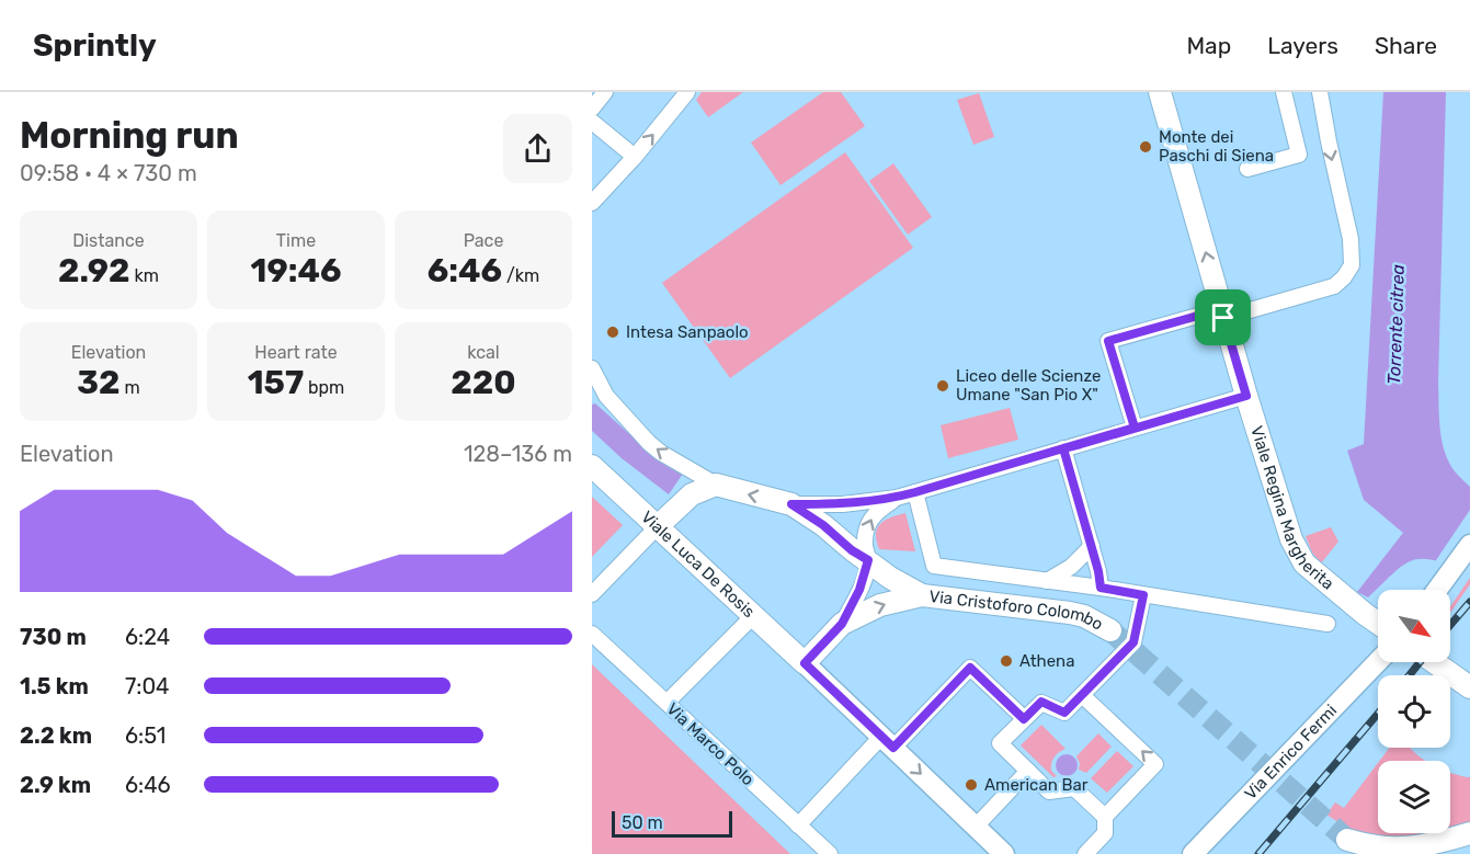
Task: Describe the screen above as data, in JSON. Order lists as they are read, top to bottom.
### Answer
{
  "streets": {
    "main road": ["Viale Regina Margherita", "Viale Luca De Rosis", "Via Cristoforo Colombo"],
    "street": ["Via Marco Polo", "Via Enrico Fermi"]
  },
  "one_way": ["Viale Regina Margherita"],
  "water": ["Torrente citrea"],
  "places": [
    "Monte dei Paschi di Siena",
    "Intesa Sanpaolo",
    "Liceo delle Scienze Umane \"San Pio X\"",
    "Athena",
    "American Bar"
  ],
  "scale_bar": "50 m",
  "north": "bottom right",
  "page": {
    "header": "Sprintly",
    "nav": ["Map", "Layers", "Share"],
    "heading": ["Morning run", "09:58 · 4 × 730 m"],
    "stats": [
      ["Distance", "2.92 km"],
      ["Time", "19:46"],
      ["Pace", "6:46 /km"],
      ["Elevation", "32 m"],
      ["Heart rate", "157 bpm"],
      ["kcal", "220"]
    ],
    "chart": ["Elevation", "128–136 m"],
    "list": [
      {
        "name": "730 m",
        "note": "6:24"
      },
      {
        "name": "1.5 km",
        "note": "7:04"
      },
      {
        "name": "2.2 km",
        "note": "6:51"
      },
      {
        "name": "2.9 km",
        "note": "6:46"
      }
    ],
    "scale": "50 m"
  }
}
